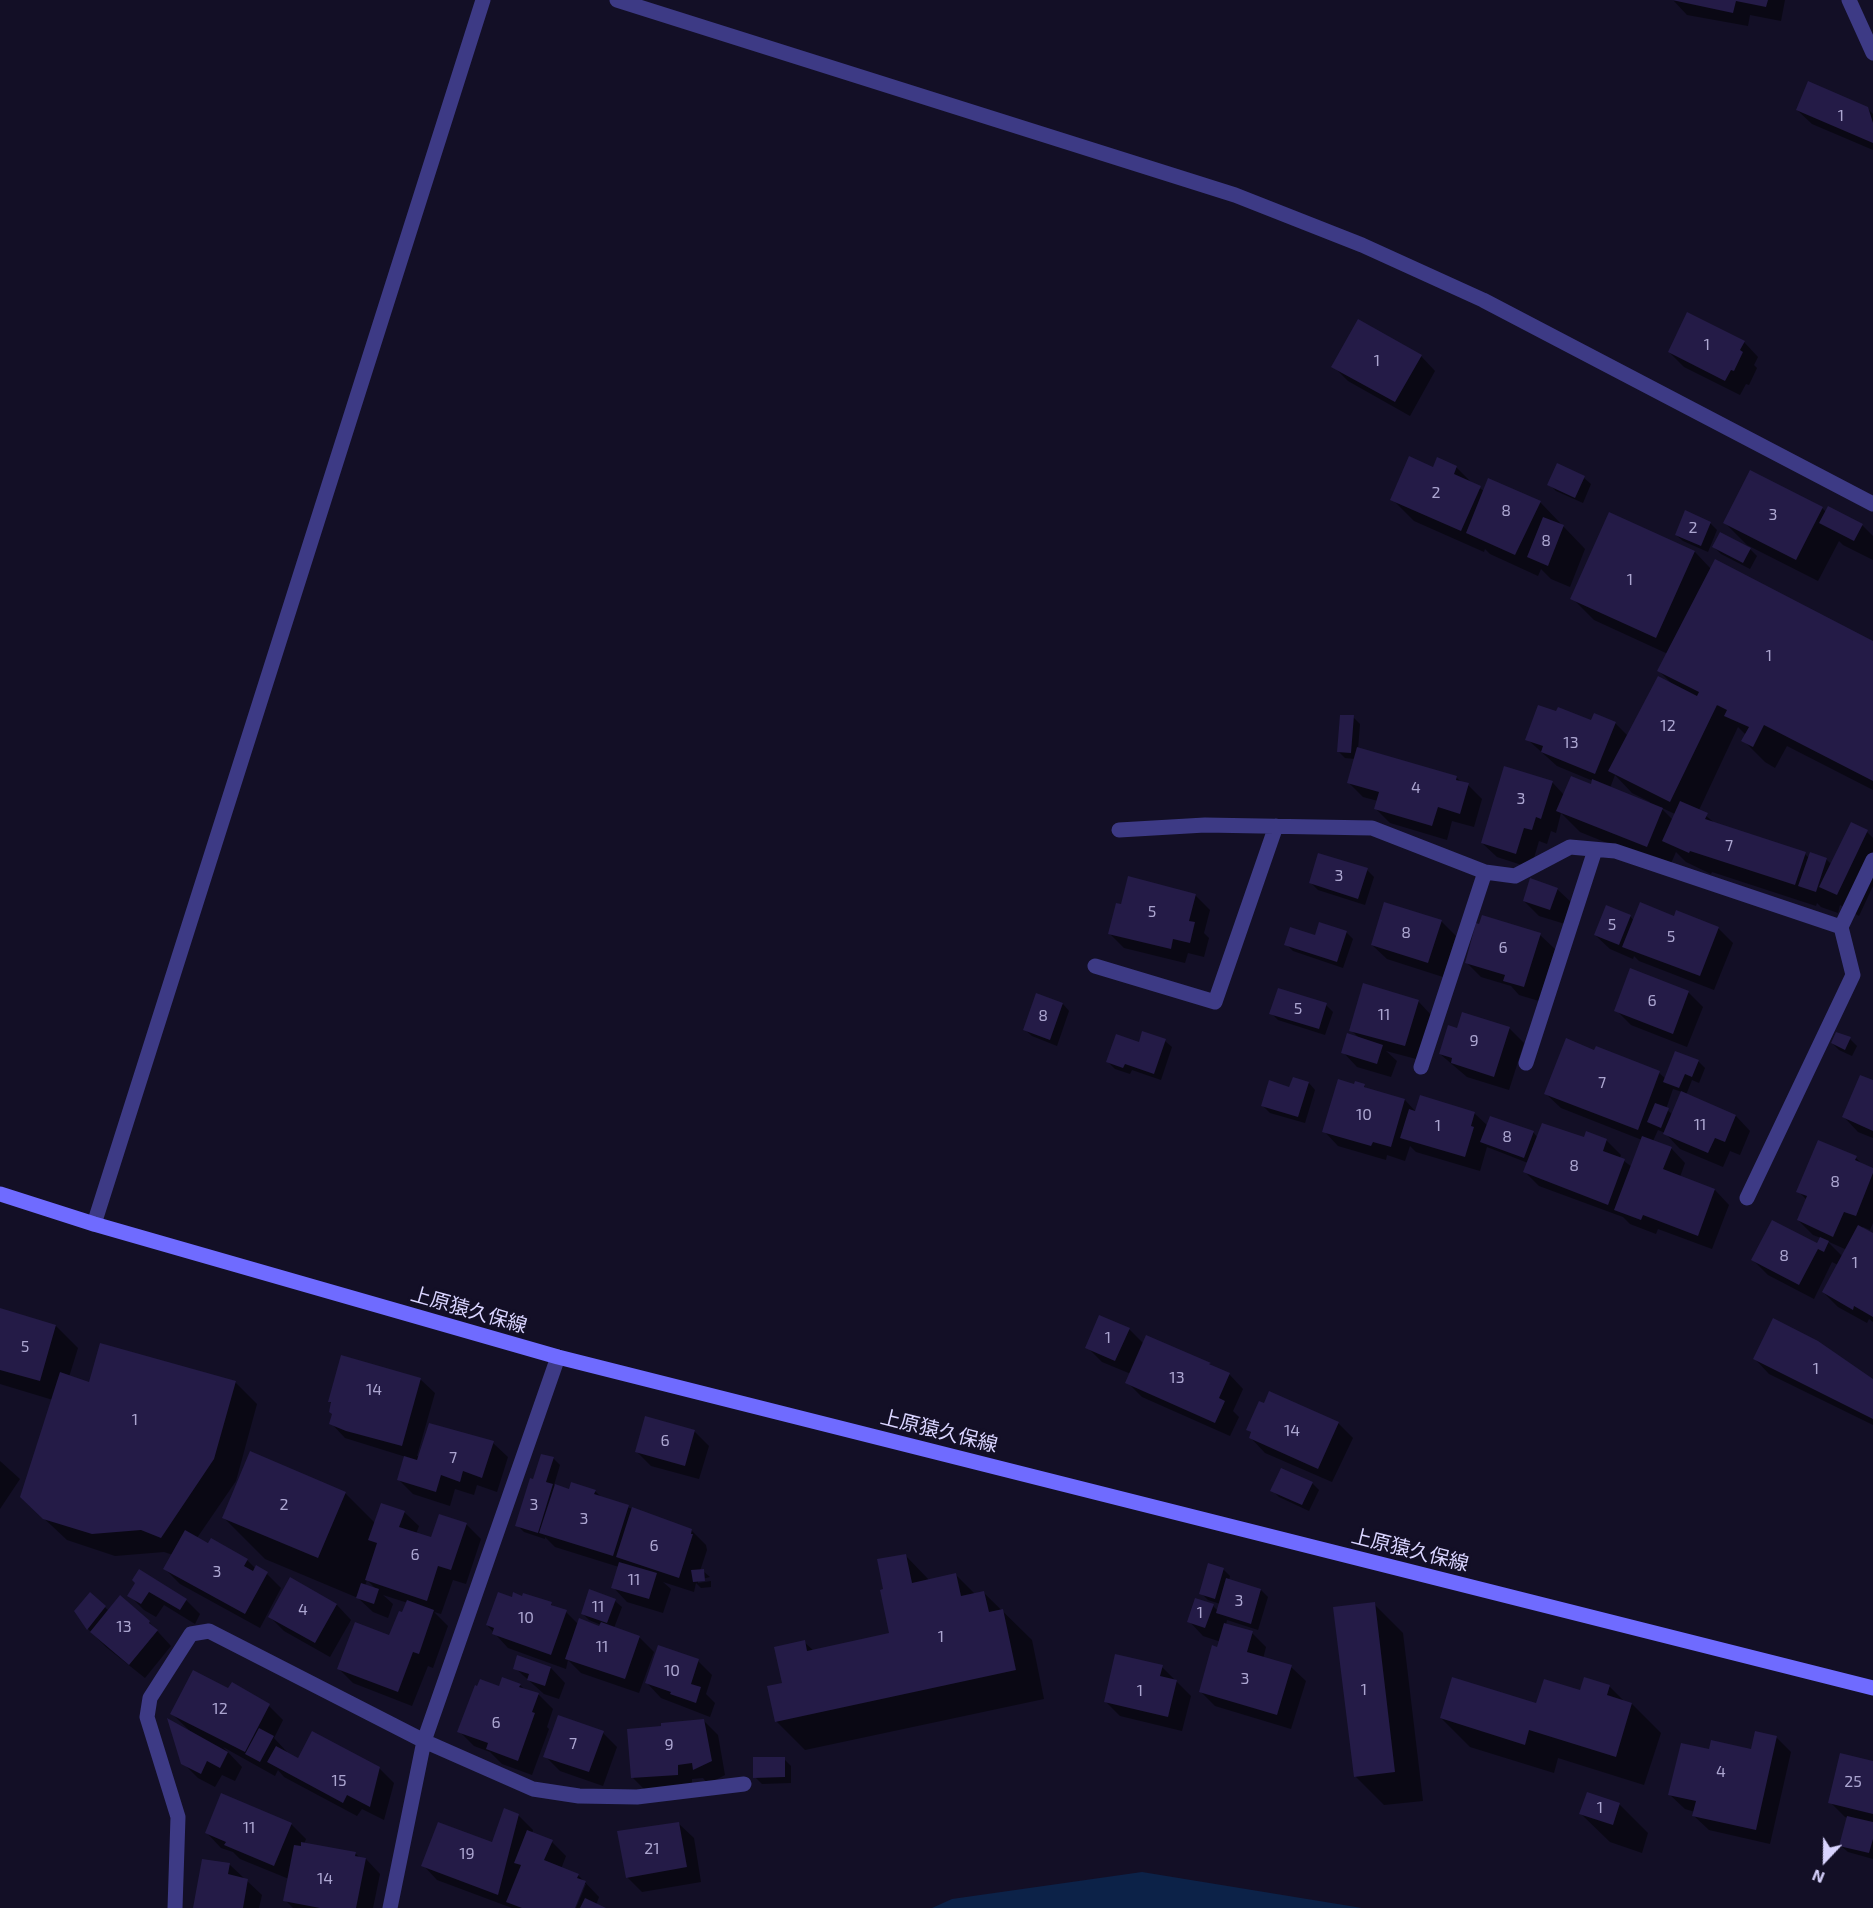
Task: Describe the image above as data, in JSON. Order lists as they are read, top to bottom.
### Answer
{
  "streets": {
    "main road": ["上原猿久保線"]
  },
  "house_numbers": [
    "1",
    "1",
    "1",
    "2",
    "8",
    "3",
    "2",
    "8",
    "1",
    "1",
    "12",
    "13",
    "4",
    "3",
    "7",
    "3",
    "5",
    "5",
    "8",
    "5",
    "6",
    "6",
    "5",
    "11",
    "8",
    "9",
    "7",
    "10",
    "11",
    "1",
    "8",
    "8",
    "8",
    "8",
    "1",
    "1",
    "5",
    "1",
    "13",
    "14",
    "1",
    "14",
    "6",
    "7",
    "2",
    "3",
    "3",
    "6",
    "6",
    "3",
    "11",
    "3",
    "11",
    "4",
    "1",
    "10",
    "13",
    "1",
    "11",
    "10",
    "3",
    "1",
    "1",
    "12",
    "6",
    "7",
    "9",
    "4",
    "15",
    "25",
    "1",
    "11",
    "21",
    "19",
    "14"
  ],
  "north": "bottom"
}
